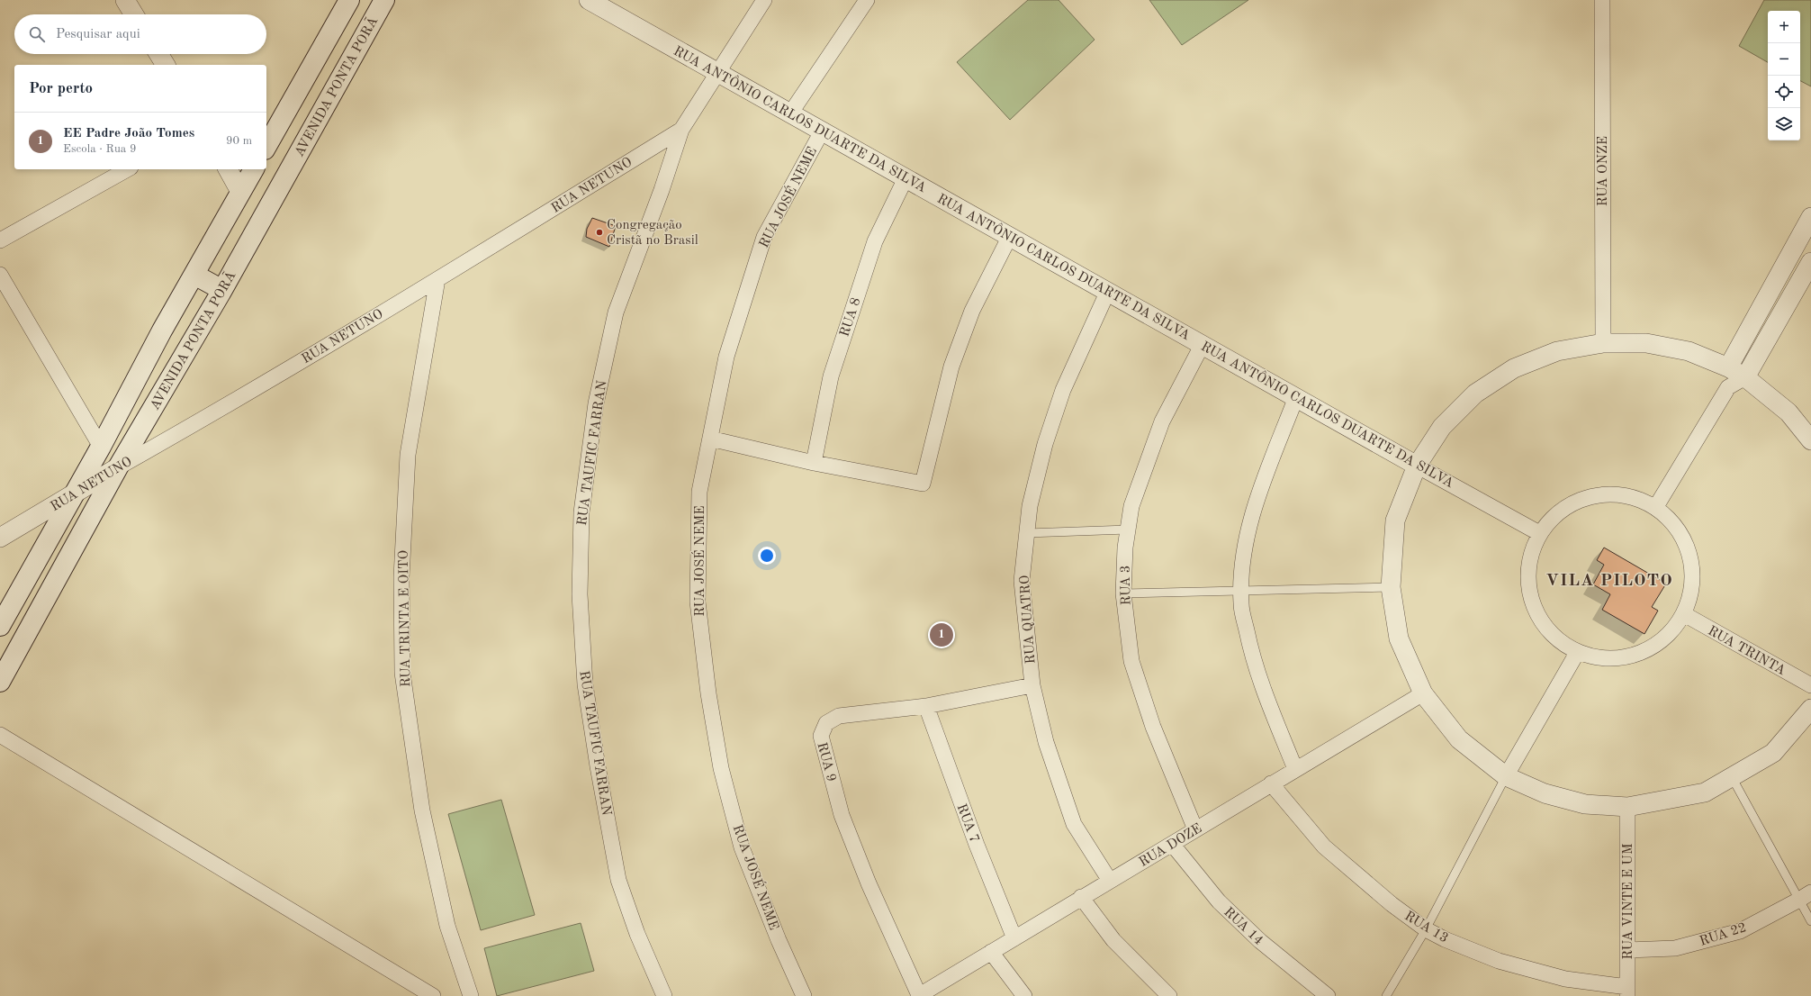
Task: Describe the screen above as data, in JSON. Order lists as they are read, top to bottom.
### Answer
{
  "streets": {
    "main road": ["AVENIDA PONTA PORÃ"],
    "street": [
      "RUA ANTÔNIO CARLOS DUARTE DA SILVA",
      "RUA ONZE",
      "RUA NETUNO",
      "RUA JOSÉ NEME",
      "RUA 8",
      "RUA TAUFIC FARRAN",
      "RUA 3",
      "RUA TRINTA E OITO",
      "RUA QUATRO",
      "RUA TRINTA",
      "RUA 9",
      "RUA 7",
      "RUA DOZE",
      "RUA VINTE E UM",
      "RUA 14",
      "RUA 13",
      "RUA 22"
    ]
  },
  "crossings": [
    ["AVENIDA PONTA PORÃ", "RUA NETUNO"],
    ["RUA ANTÔNIO CARLOS DUARTE DA SILVA", "RUA JOSÉ NEME"],
    ["RUA ANTÔNIO CARLOS DUARTE DA SILVA", "RUA 8"],
    ["RUA ANTÔNIO CARLOS DUARTE DA SILVA", "RUA TAUFIC FARRAN"],
    ["RUA ANTÔNIO CARLOS DUARTE DA SILVA", "RUA 3"],
    ["RUA ANTÔNIO CARLOS DUARTE DA SILVA", "RUA QUATRO"],
    ["RUA NETUNO", "RUA TAUFIC FARRAN"],
    ["RUA NETUNO", "RUA TRINTA E OITO"],
    ["RUA 3", "RUA DOZE"],
    ["RUA QUATRO", "RUA 9"],
    ["RUA QUATRO", "RUA DOZE"],
    ["RUA 9", "RUA 7"],
    ["RUA 9", "RUA DOZE"],
    ["RUA 7", "RUA DOZE"],
    ["RUA DOZE", "RUA 14"],
    ["RUA DOZE", "RUA 13"],
    ["RUA VINTE E UM", "RUA 13"],
    ["RUA VINTE E UM", "RUA 22"]
  ],
  "districts": ["VILA PILOTO"],
  "places": ["Congregação Cristã no Brasil"],
  "page": {
    "map_buttons": ["+", "−"],
    "search": "Pesquisar aqui",
    "heading": "Por perto",
    "list": [
      {
        "mark": "1",
        "name": "EE Padre João Tomes",
        "note": "Escola · Rua 9",
        "value": "90 m"
      }
    ],
    "pins": "1"
  }
}
